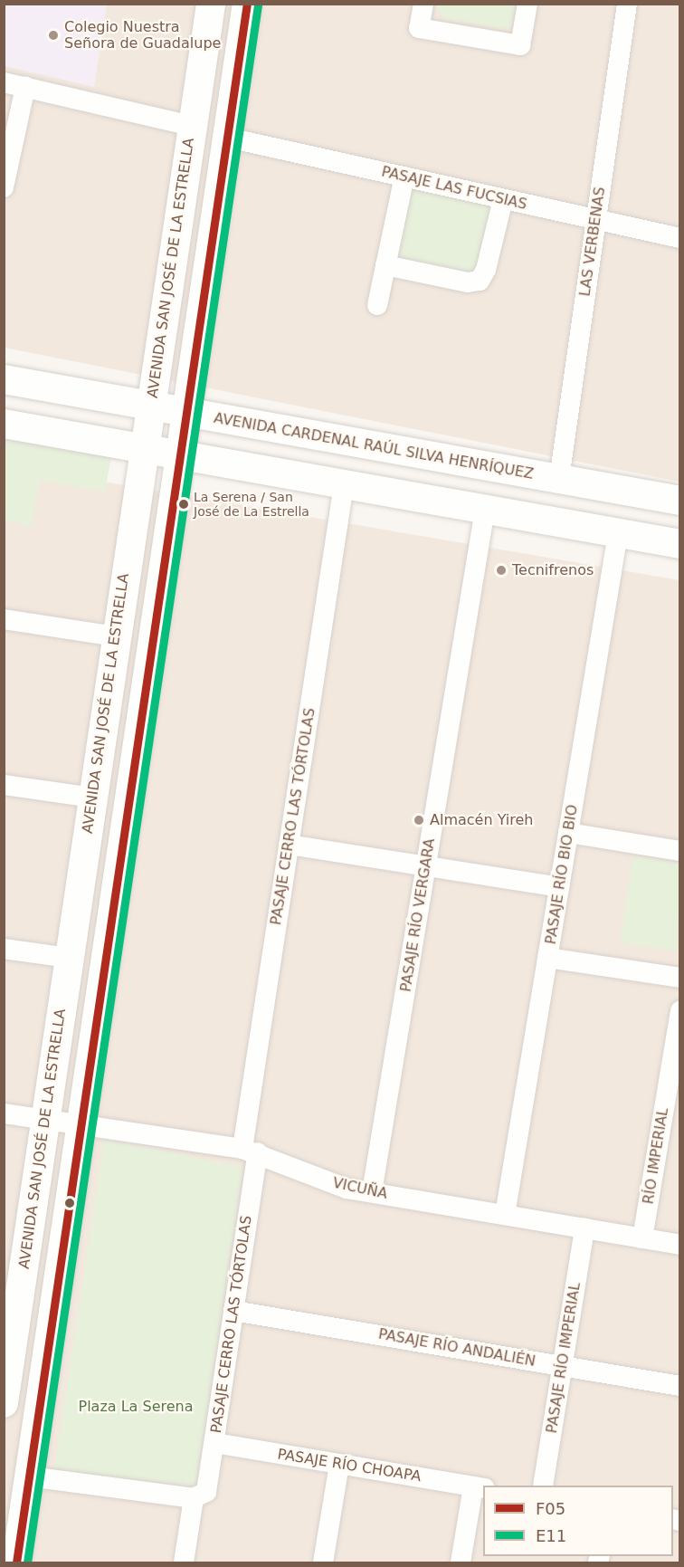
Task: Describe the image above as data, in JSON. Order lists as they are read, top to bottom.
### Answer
{
  "streets": {
    "main road": ["AVENIDA SAN JOSÉ DE LA ESTRELLA", "AVENIDA CARDENAL RAÚL SILVA HENRÍQUEZ"],
    "street": [
      "PASAJE LAS FUCSIAS",
      "LAS VERBENAS",
      "PASAJE CERRO LAS TÓRTOLAS",
      "PASAJE RÍO BIO BIO",
      "PASAJE RÍO VERGARA",
      "RÍO IMPERIAL",
      "VICUÑA",
      "PASAJE RÍO ANDALIÉN",
      "PASAJE RÍO IMPERIAL",
      "PASAJE RÍO CHOAPA"
    ]
  },
  "crossings": [
    ["PASAJE LAS FUCSIAS", "LAS VERBENAS"],
    ["LAS VERBENAS", "AVENIDA CARDENAL RAÚL SILVA HENRÍQUEZ"],
    ["AVENIDA SAN JOSÉ DE LA ESTRELLA", "AVENIDA CARDENAL RAÚL SILVA HENRÍQUEZ"],
    ["AVENIDA SAN JOSÉ DE LA ESTRELLA", "VICUÑA"],
    ["PASAJE CERRO LAS TÓRTOLAS", "VICUÑA"],
    ["PASAJE CERRO LAS TÓRTOLAS", "PASAJE RÍO ANDALIÉN"],
    ["PASAJE CERRO LAS TÓRTOLAS", "PASAJE RÍO CHOAPA"],
    ["PASAJE RÍO BIO BIO", "VICUÑA"],
    ["PASAJE RÍO VERGARA", "VICUÑA"],
    ["RÍO IMPERIAL", "VICUÑA"],
    ["VICUÑA", "PASAJE RÍO IMPERIAL"],
    ["PASAJE RÍO ANDALIÉN", "PASAJE RÍO IMPERIAL"]
  ],
  "parks": ["Plaza La Serena"],
  "places": [
    "Colegio Nuestra Señora de Guadalupe",
    "La Serena / San José de La Estrella",
    "Tecnifrenos",
    "Almacén Yireh"
  ],
  "lines": ["transit line F05", "transit line E11"],
  "legend": ["F05", "E11"]
}
